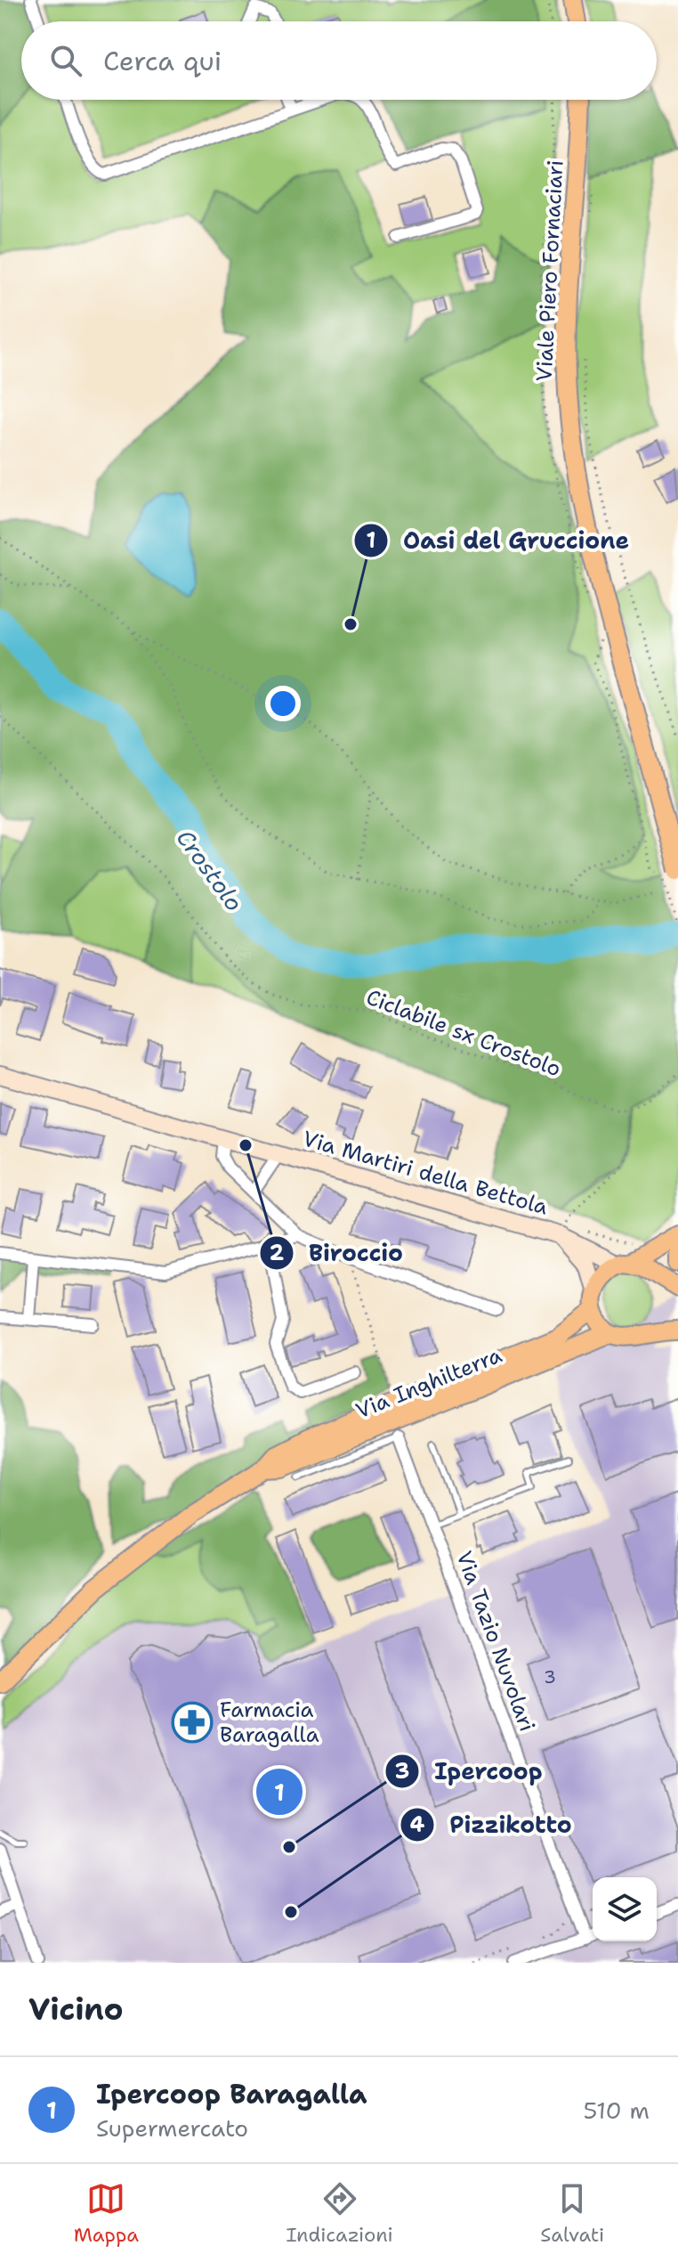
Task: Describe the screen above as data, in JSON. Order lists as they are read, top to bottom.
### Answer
{
  "streets": {
    "main road": ["Viale Piero Fornaciari", "Via Martiri della Bettola", "Via Inghilterra"],
    "street": ["Via Tazio Nuvolari"],
    "path": ["Ciclabile sx Crostolo"]
  },
  "crossings": [
    ["Via Martiri della Bettola", "Via Inghilterra"]
  ],
  "water": ["Crostolo"],
  "places": {
    "other": [
      "Oasi del Gruccione",
      "Biroccio",
      "Ipercoop",
      "Pizzikotto"
    ],
    "pharmacy": ["Farmacia Baragalla"]
  },
  "house_numbers": ["3"],
  "page": {
    "search": "Cerca qui",
    "pins": "1",
    "heading": "Vicino",
    "list": [
      {
        "mark": "1",
        "name": "Ipercoop Baragalla",
        "note": "Supermercato",
        "value": "510 m"
      }
    ],
    "nav": ["Mappa", "Indicazioni", "Salvati"]
  }
}
